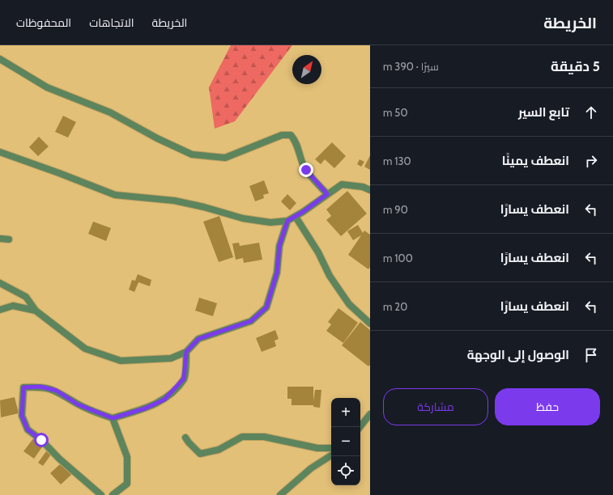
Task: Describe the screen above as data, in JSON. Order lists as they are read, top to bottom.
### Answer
{
  "north": "top right",
  "page": {
    "header": "الخريطة",
    "nav": ["الخريطة", "الاتجاهات", "المحفوظات"],
    "heading": ["5 دقيقة", "سيرًا · 390 m"],
    "list": [
      ["تابع السير", "50 m"],
      ["انعطف يمينًا", "130 m"],
      ["انعطف يسارًا", "90 m"],
      ["انعطف يسارًا", "100 m"],
      ["انعطف يسارًا", "20 m"],
      "الوصول إلى الوجهة"
    ],
    "buttons": ["حفظ", "مشاركة"],
    "map_buttons": ["+", "−"]
  }
}
